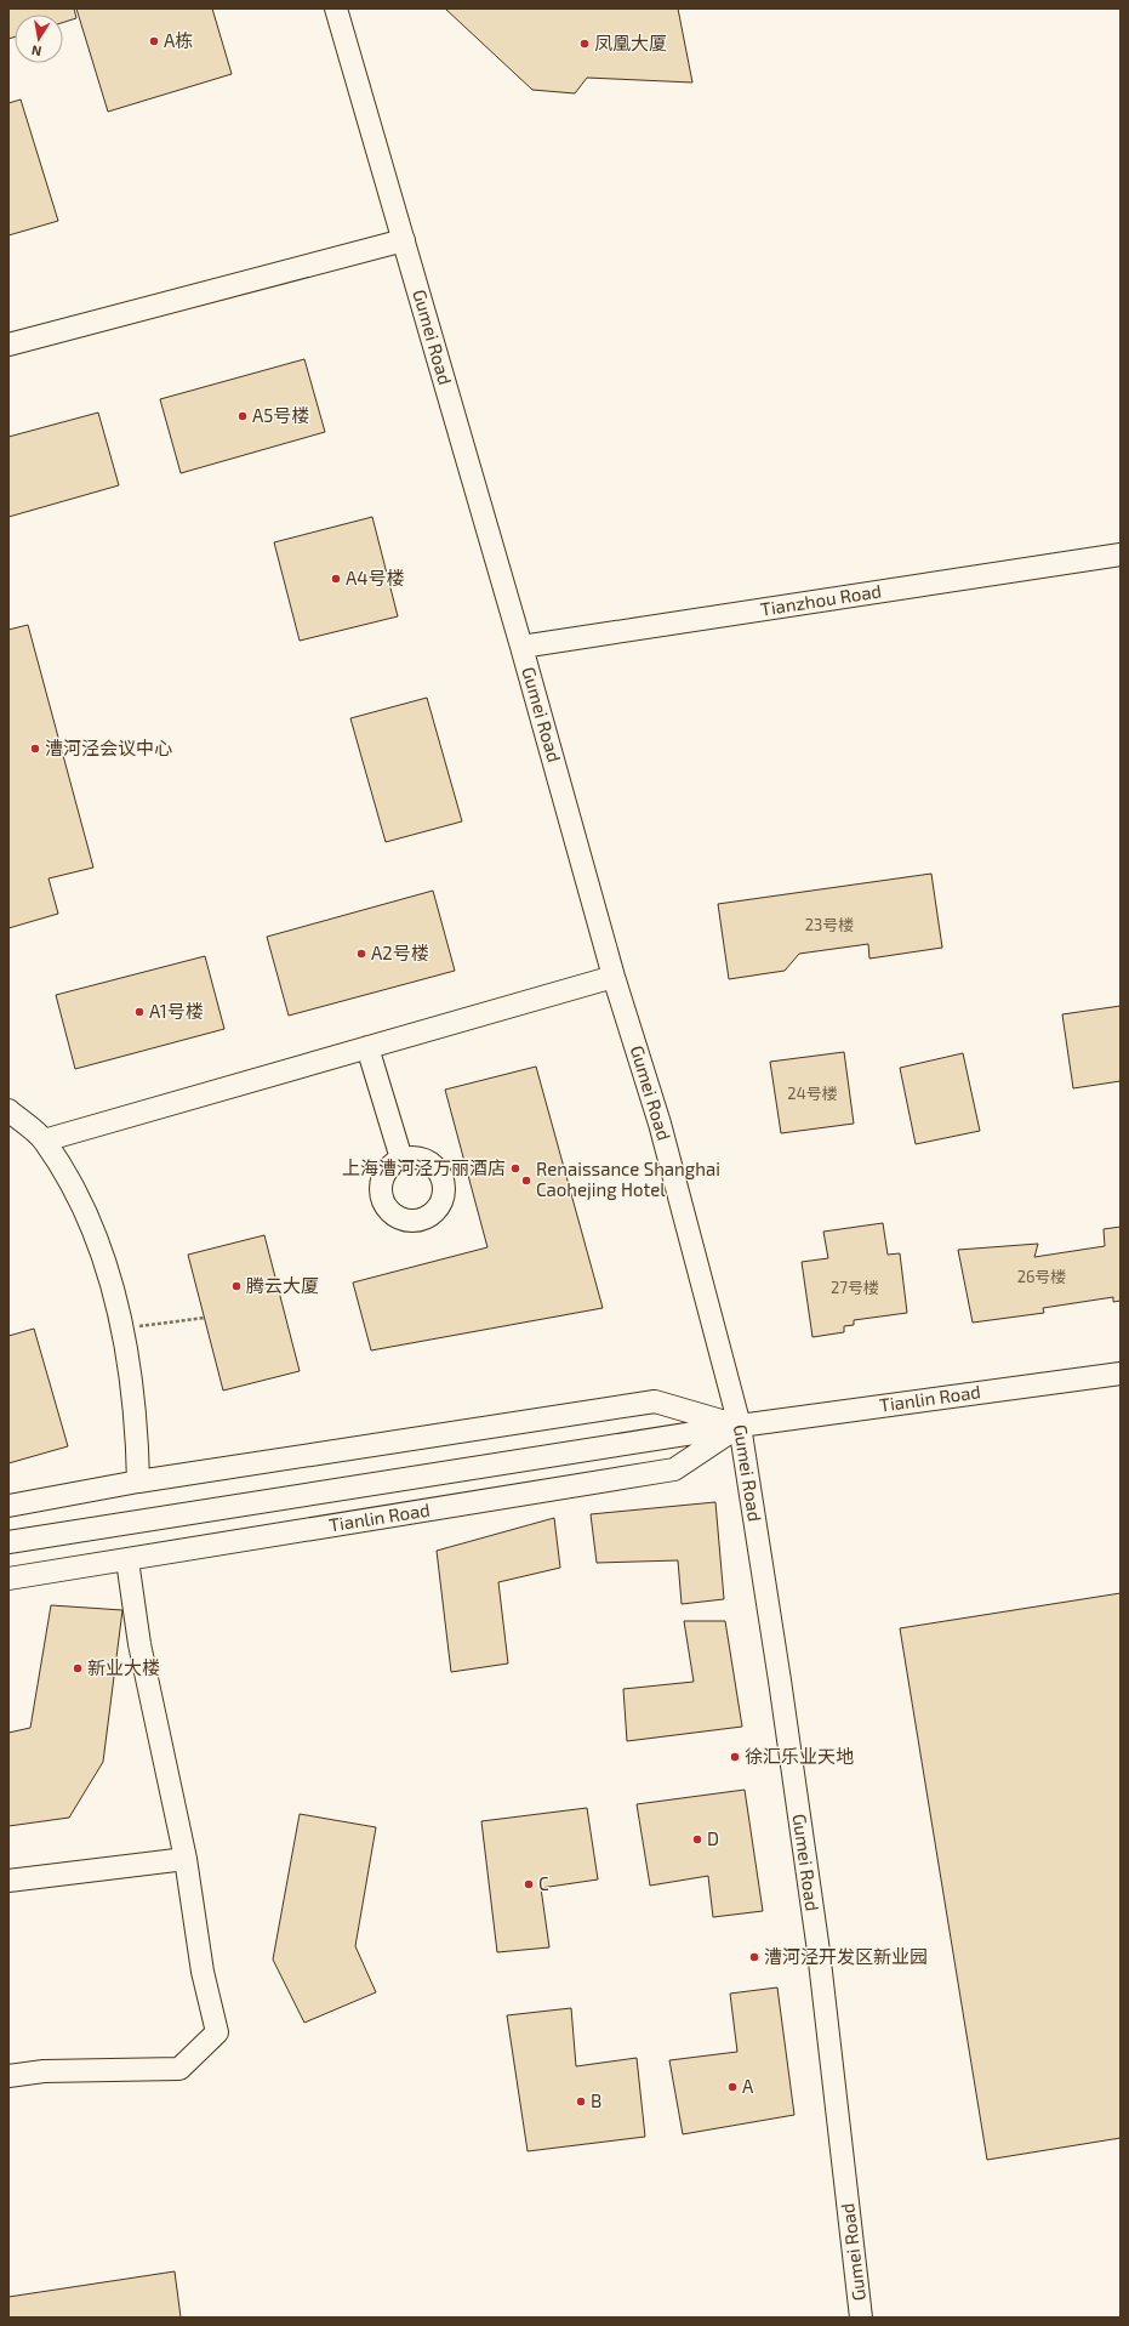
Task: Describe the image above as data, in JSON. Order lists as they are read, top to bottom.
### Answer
{
  "streets": {
    "street": ["Gumei Road", "Tianzhou Road", "Tianlin Road"]
  },
  "crossings": [
    ["Gumei Road", "Tianzhou Road"],
    ["Gumei Road", "Tianlin Road"]
  ],
  "places": [
    "A栋",
    "凤凰大厦",
    "A5号楼",
    "A4号楼",
    "漕河泾会议中心",
    "A2号楼",
    "A1号楼",
    "上海漕河泾万丽酒店",
    "Renaissance Shanghai Caohejing Hotel",
    "腾云大厦",
    "新业大楼",
    "徐汇乐业天地",
    "D",
    "C",
    "漕河泾开发区新业园",
    "A",
    "B"
  ],
  "house_numbers": [
    "23号楼",
    "24号楼",
    "26号楼",
    "27号楼"
  ],
  "north": "bottom"
}
